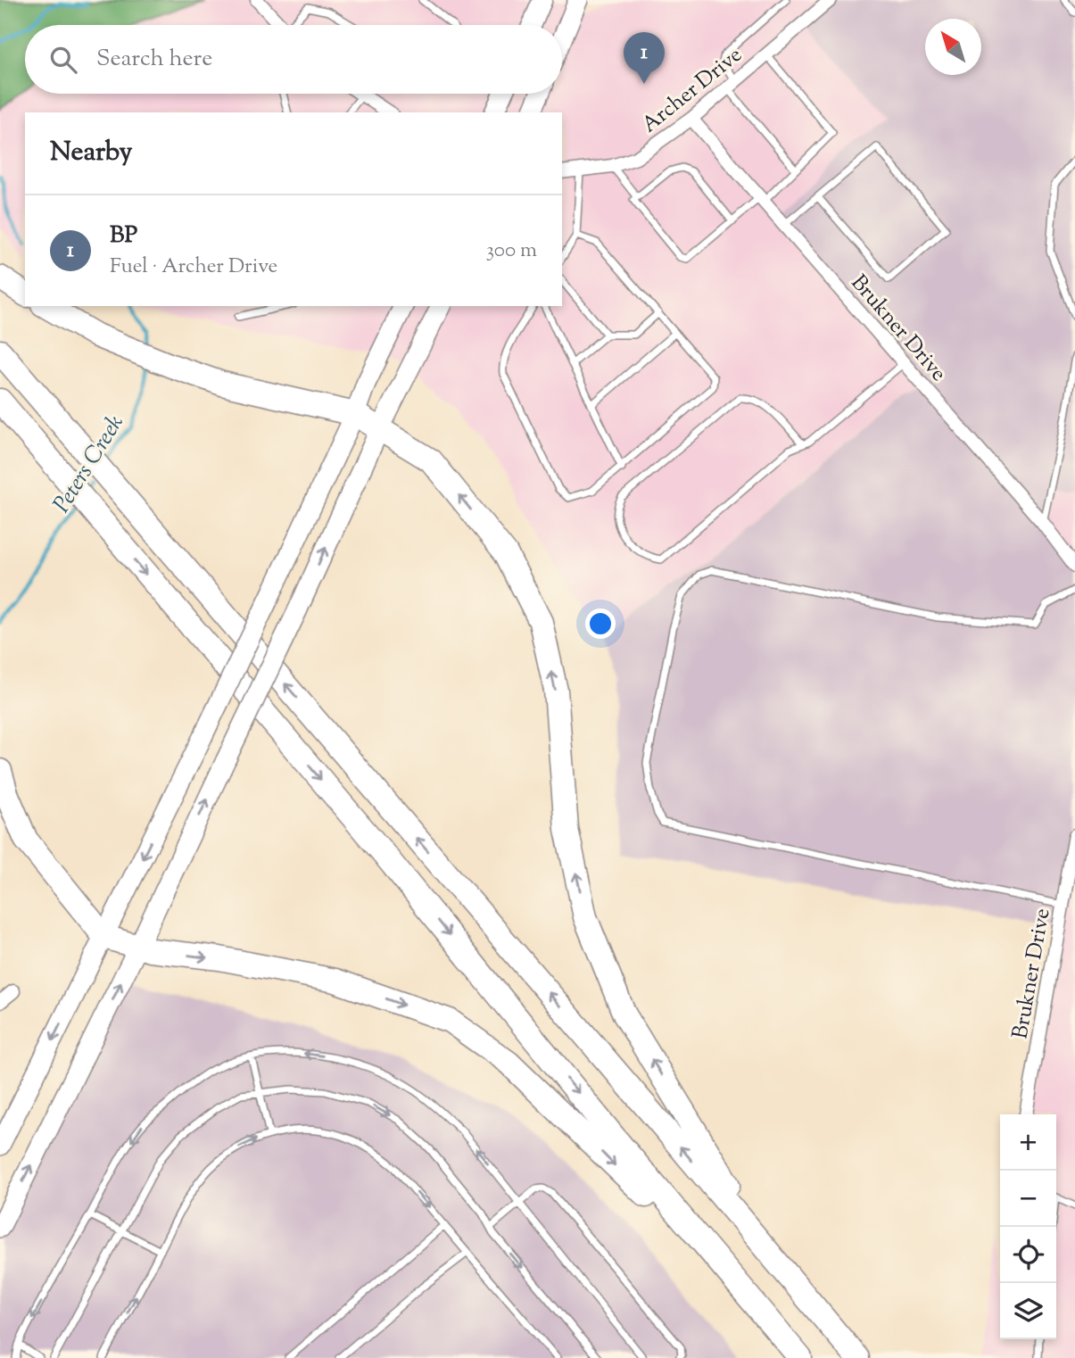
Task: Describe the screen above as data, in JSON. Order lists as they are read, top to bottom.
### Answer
{
  "streets": {
    "street": ["Archer Drive", "Brukner Drive"]
  },
  "crossings": [
    ["Archer Drive", "Brukner Drive"]
  ],
  "water": ["Peters Creek"],
  "north": "top left",
  "page": {
    "search": "Search here",
    "pins": "1",
    "heading": "Nearby",
    "list": [
      {
        "mark": "1",
        "name": "BP",
        "note": "Fuel · Archer Drive",
        "value": "300 m"
      }
    ],
    "map_buttons": ["+", "−"]
  }
}
